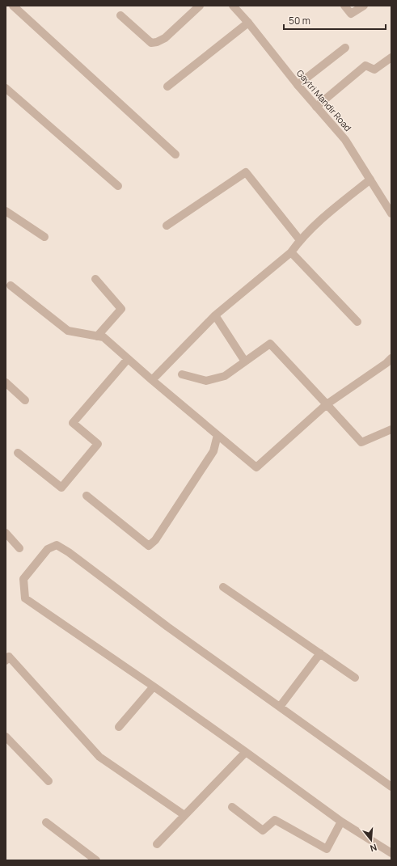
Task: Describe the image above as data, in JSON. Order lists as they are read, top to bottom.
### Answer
{
  "streets": {
    "street": ["Gaytri Mandir Road"]
  },
  "scale_bar": "50 m",
  "north": "bottom"
}
